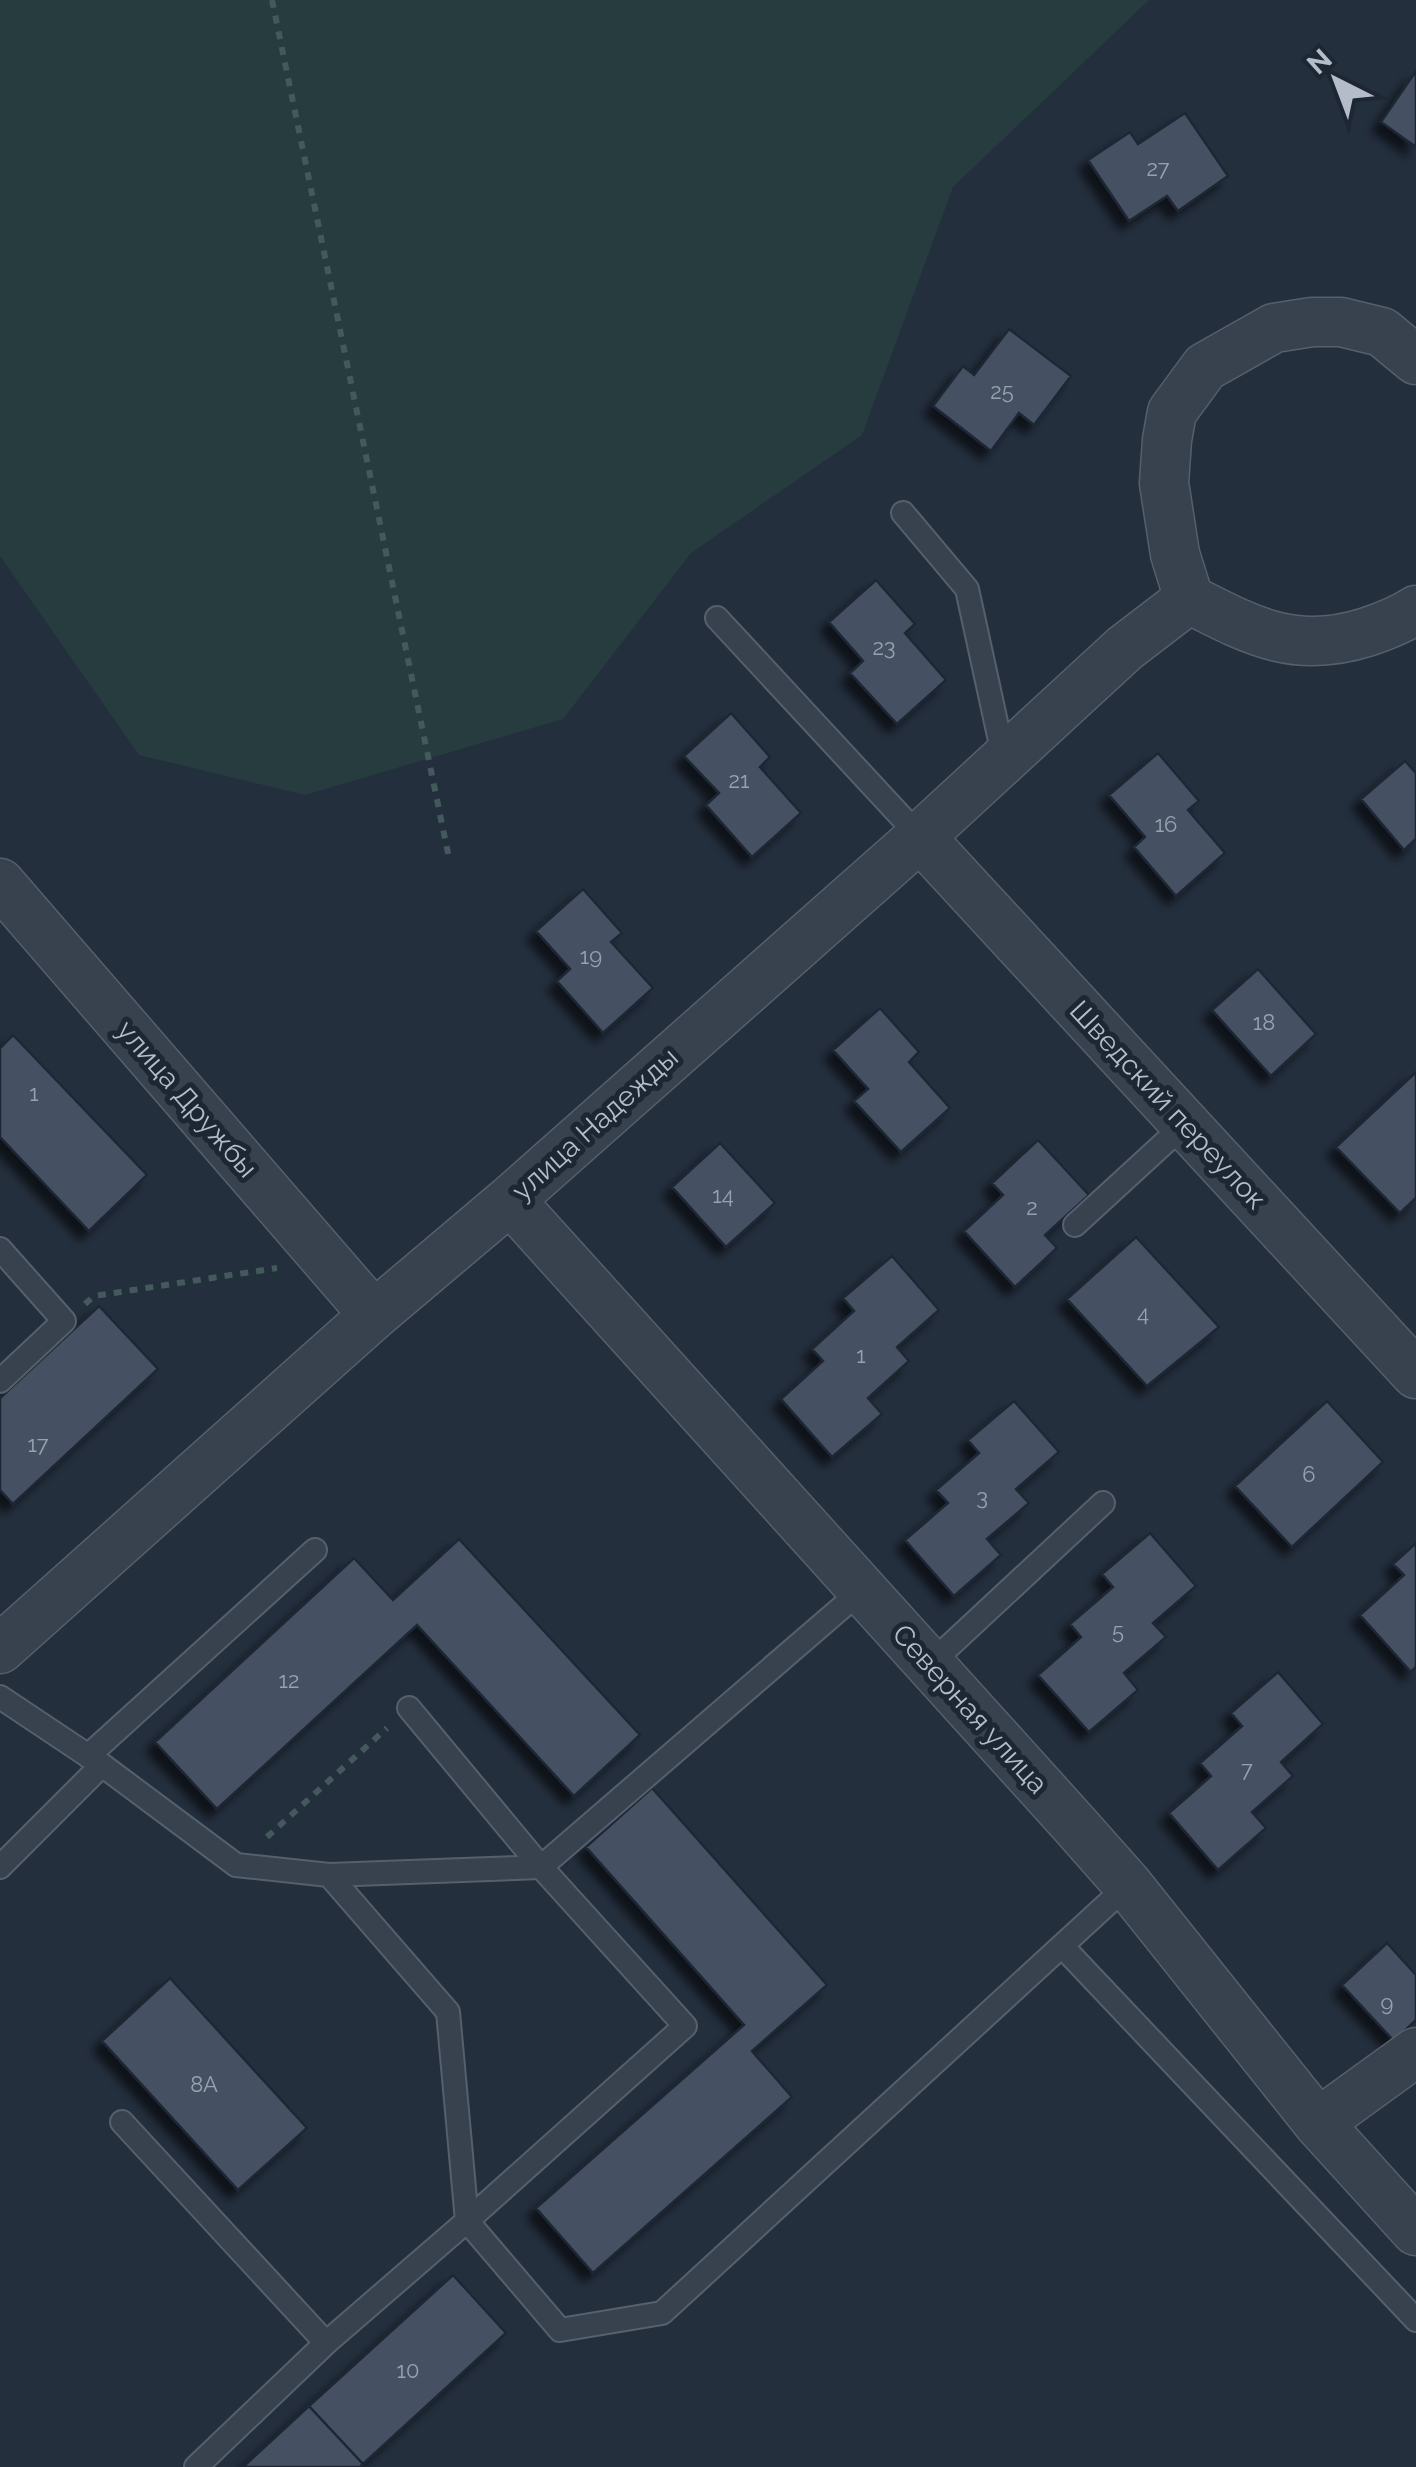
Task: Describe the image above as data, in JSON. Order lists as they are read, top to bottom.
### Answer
{
  "streets": {
    "street": [
      "улица Дружбы",
      "Шведский переулок",
      "улица Надежды",
      "Северная улица"
    ]
  },
  "crossings": [
    ["улица Дружбы", "улица Надежды"],
    ["Шведский переулок", "улица Надежды"],
    ["улица Надежды", "Северная улица"]
  ],
  "house_numbers": [
    "27",
    "25",
    "23",
    "21",
    "16",
    "19",
    "18",
    "1",
    "14",
    "2",
    "4",
    "1",
    "17",
    "6",
    "3",
    "5",
    "12",
    "7",
    "9",
    "8А",
    "10"
  ],
  "north": "top left"
}
